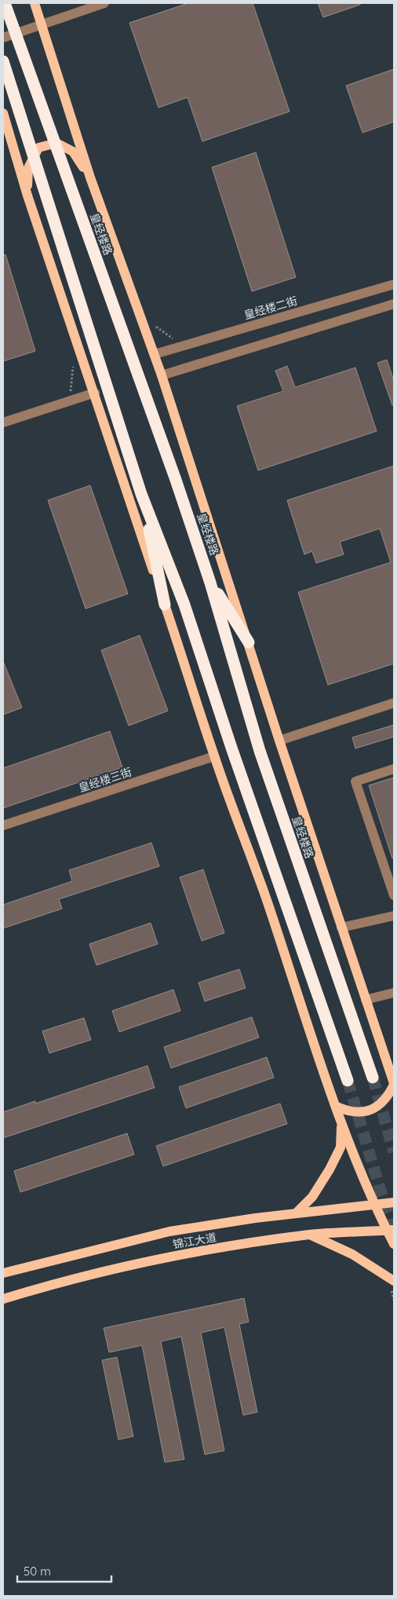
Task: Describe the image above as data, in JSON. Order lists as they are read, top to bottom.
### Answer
{
  "streets": {
    "highway": ["皇经楼路"],
    "main road": ["锦江大道"],
    "street": ["皇经楼二街", "皇经楼三街"]
  },
  "scale_bar": "50 m"
}
